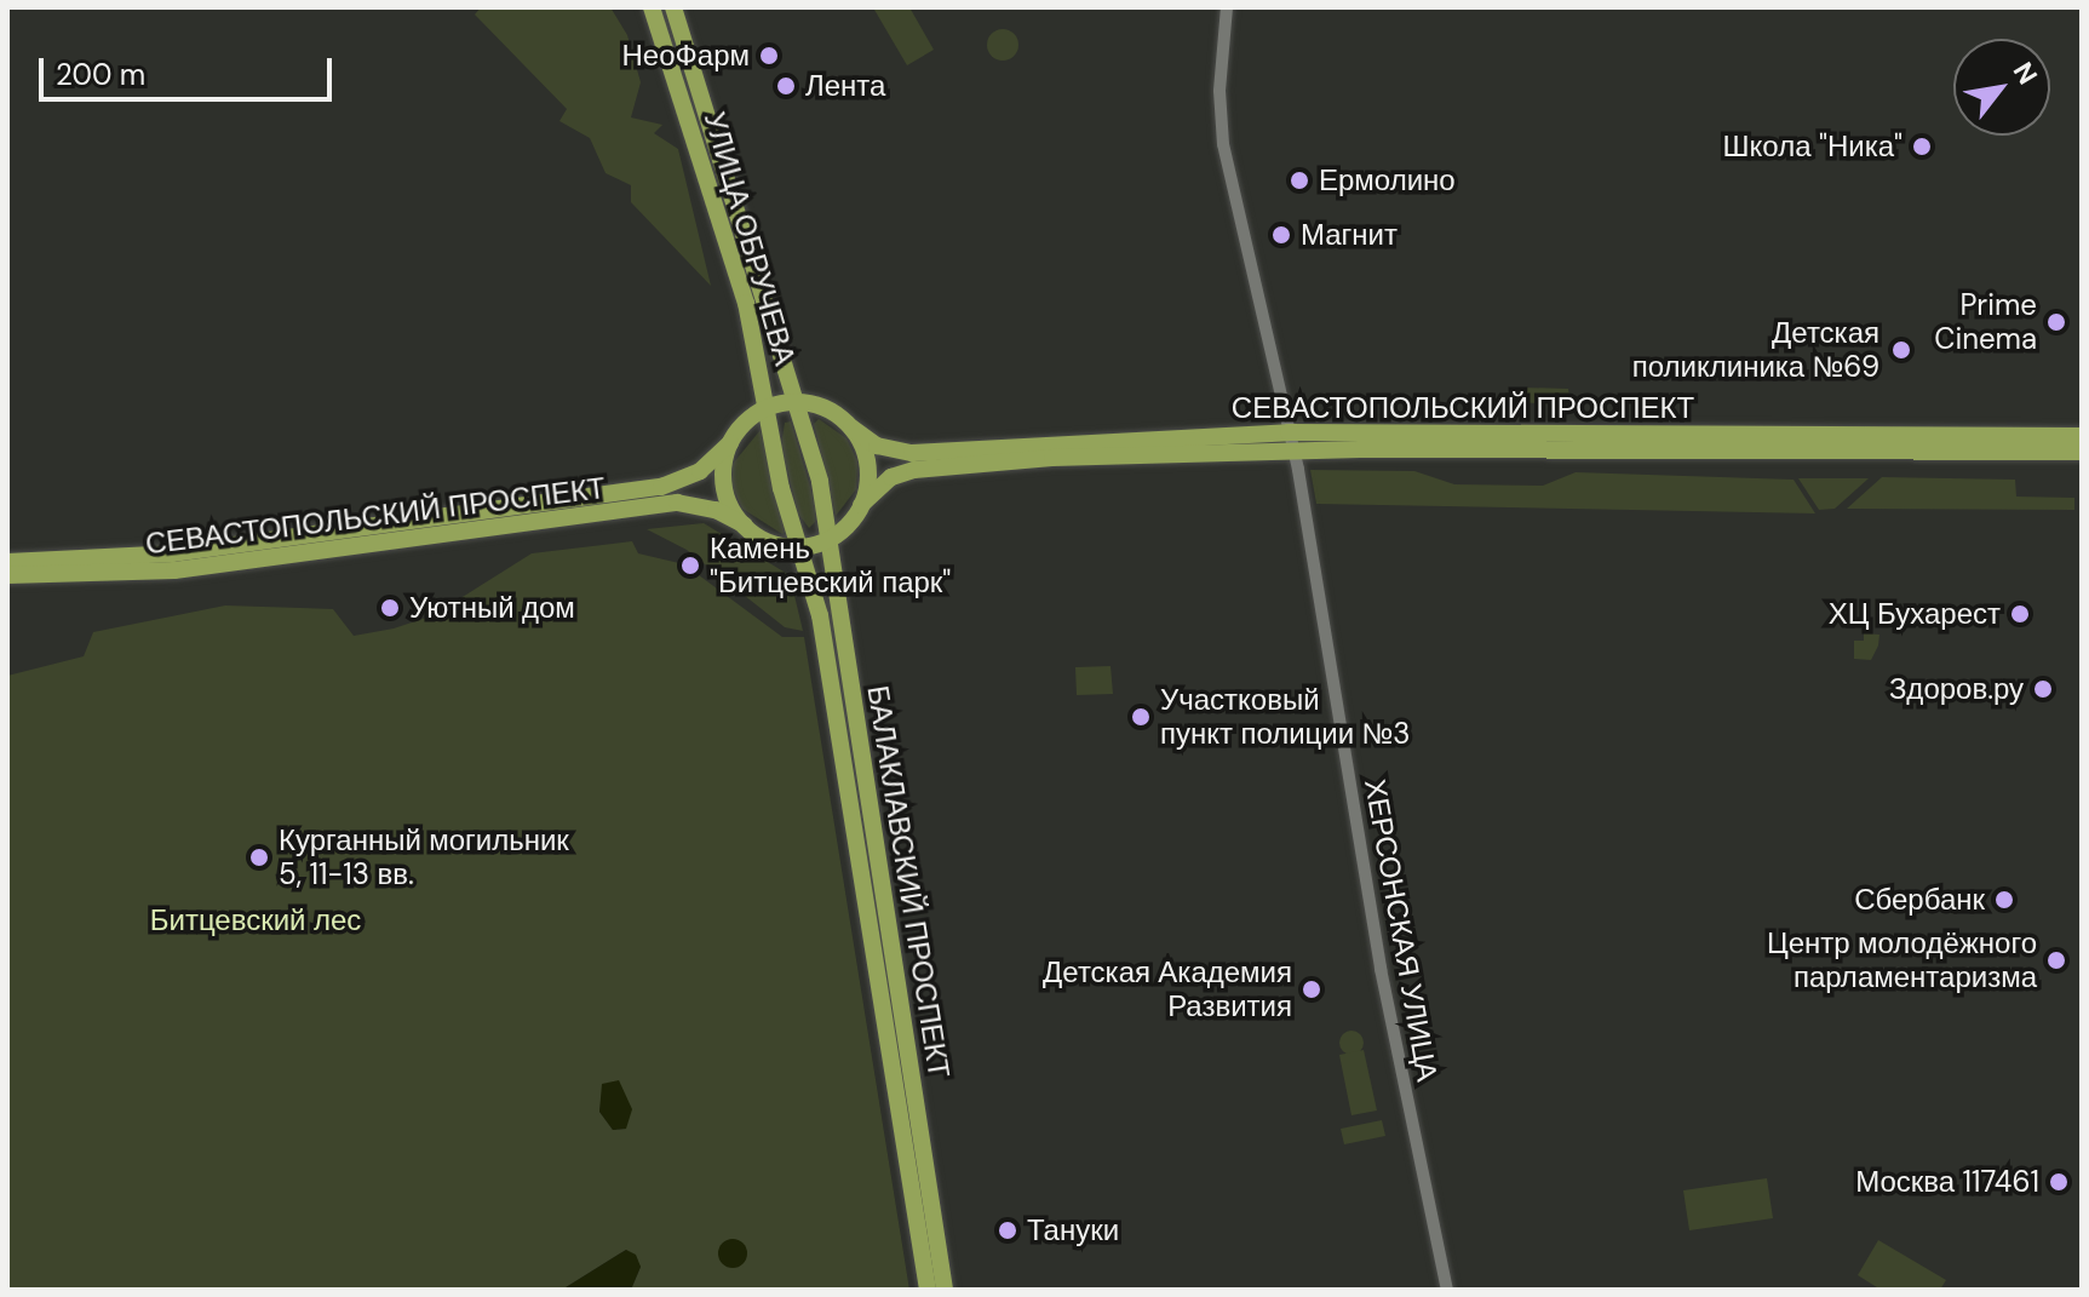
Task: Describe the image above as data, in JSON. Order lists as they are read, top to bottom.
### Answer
{
  "streets": {
    "main road": ["УЛИЦА ОБРУЧЕВА", "СЕВАСТОПОЛЬСКИЙ ПРОСПЕКТ", "БАЛАКЛАВСКИЙ ПРОСПЕКТ"],
    "street": ["ХЕРСОНСКАЯ УЛИЦА"]
  },
  "crossings": [
    ["УЛИЦА ОБРУЧЕВА", "СЕВАСТОПОЛЬСКИЙ ПРОСПЕКТ"],
    ["УЛИЦА ОБРУЧЕВА", "БАЛАКЛАВСКИЙ ПРОСПЕКТ"],
    ["СЕВАСТОПОЛЬСКИЙ ПРОСПЕКТ", "БАЛАКЛАВСКИЙ ПРОСПЕКТ"],
    ["СЕВАСТОПОЛЬСКИЙ ПРОСПЕКТ", "ХЕРСОНСКАЯ УЛИЦА"]
  ],
  "parks": ["Битцевский лес"],
  "places": [
    "НеоФарм",
    "Лента",
    "Школа \"Ника\"",
    "Ермолино",
    "Магнит",
    "Prime Cinema",
    "Детская поликлиника №69",
    "Камень \"Битцевский парк\"",
    "Уютный дом",
    "ХЦ Бухарест",
    "Здоров.ру",
    "Участковый пункт полиции №3",
    "Курганный могильник 5, 11-13 вв.",
    "Сбербанк",
    "Центр молодёжного парламентаризма",
    "Детская Академия Развития",
    "Москва 117461",
    "Тануки"
  ],
  "scale_bar": "200 m",
  "north": "top right"
}
